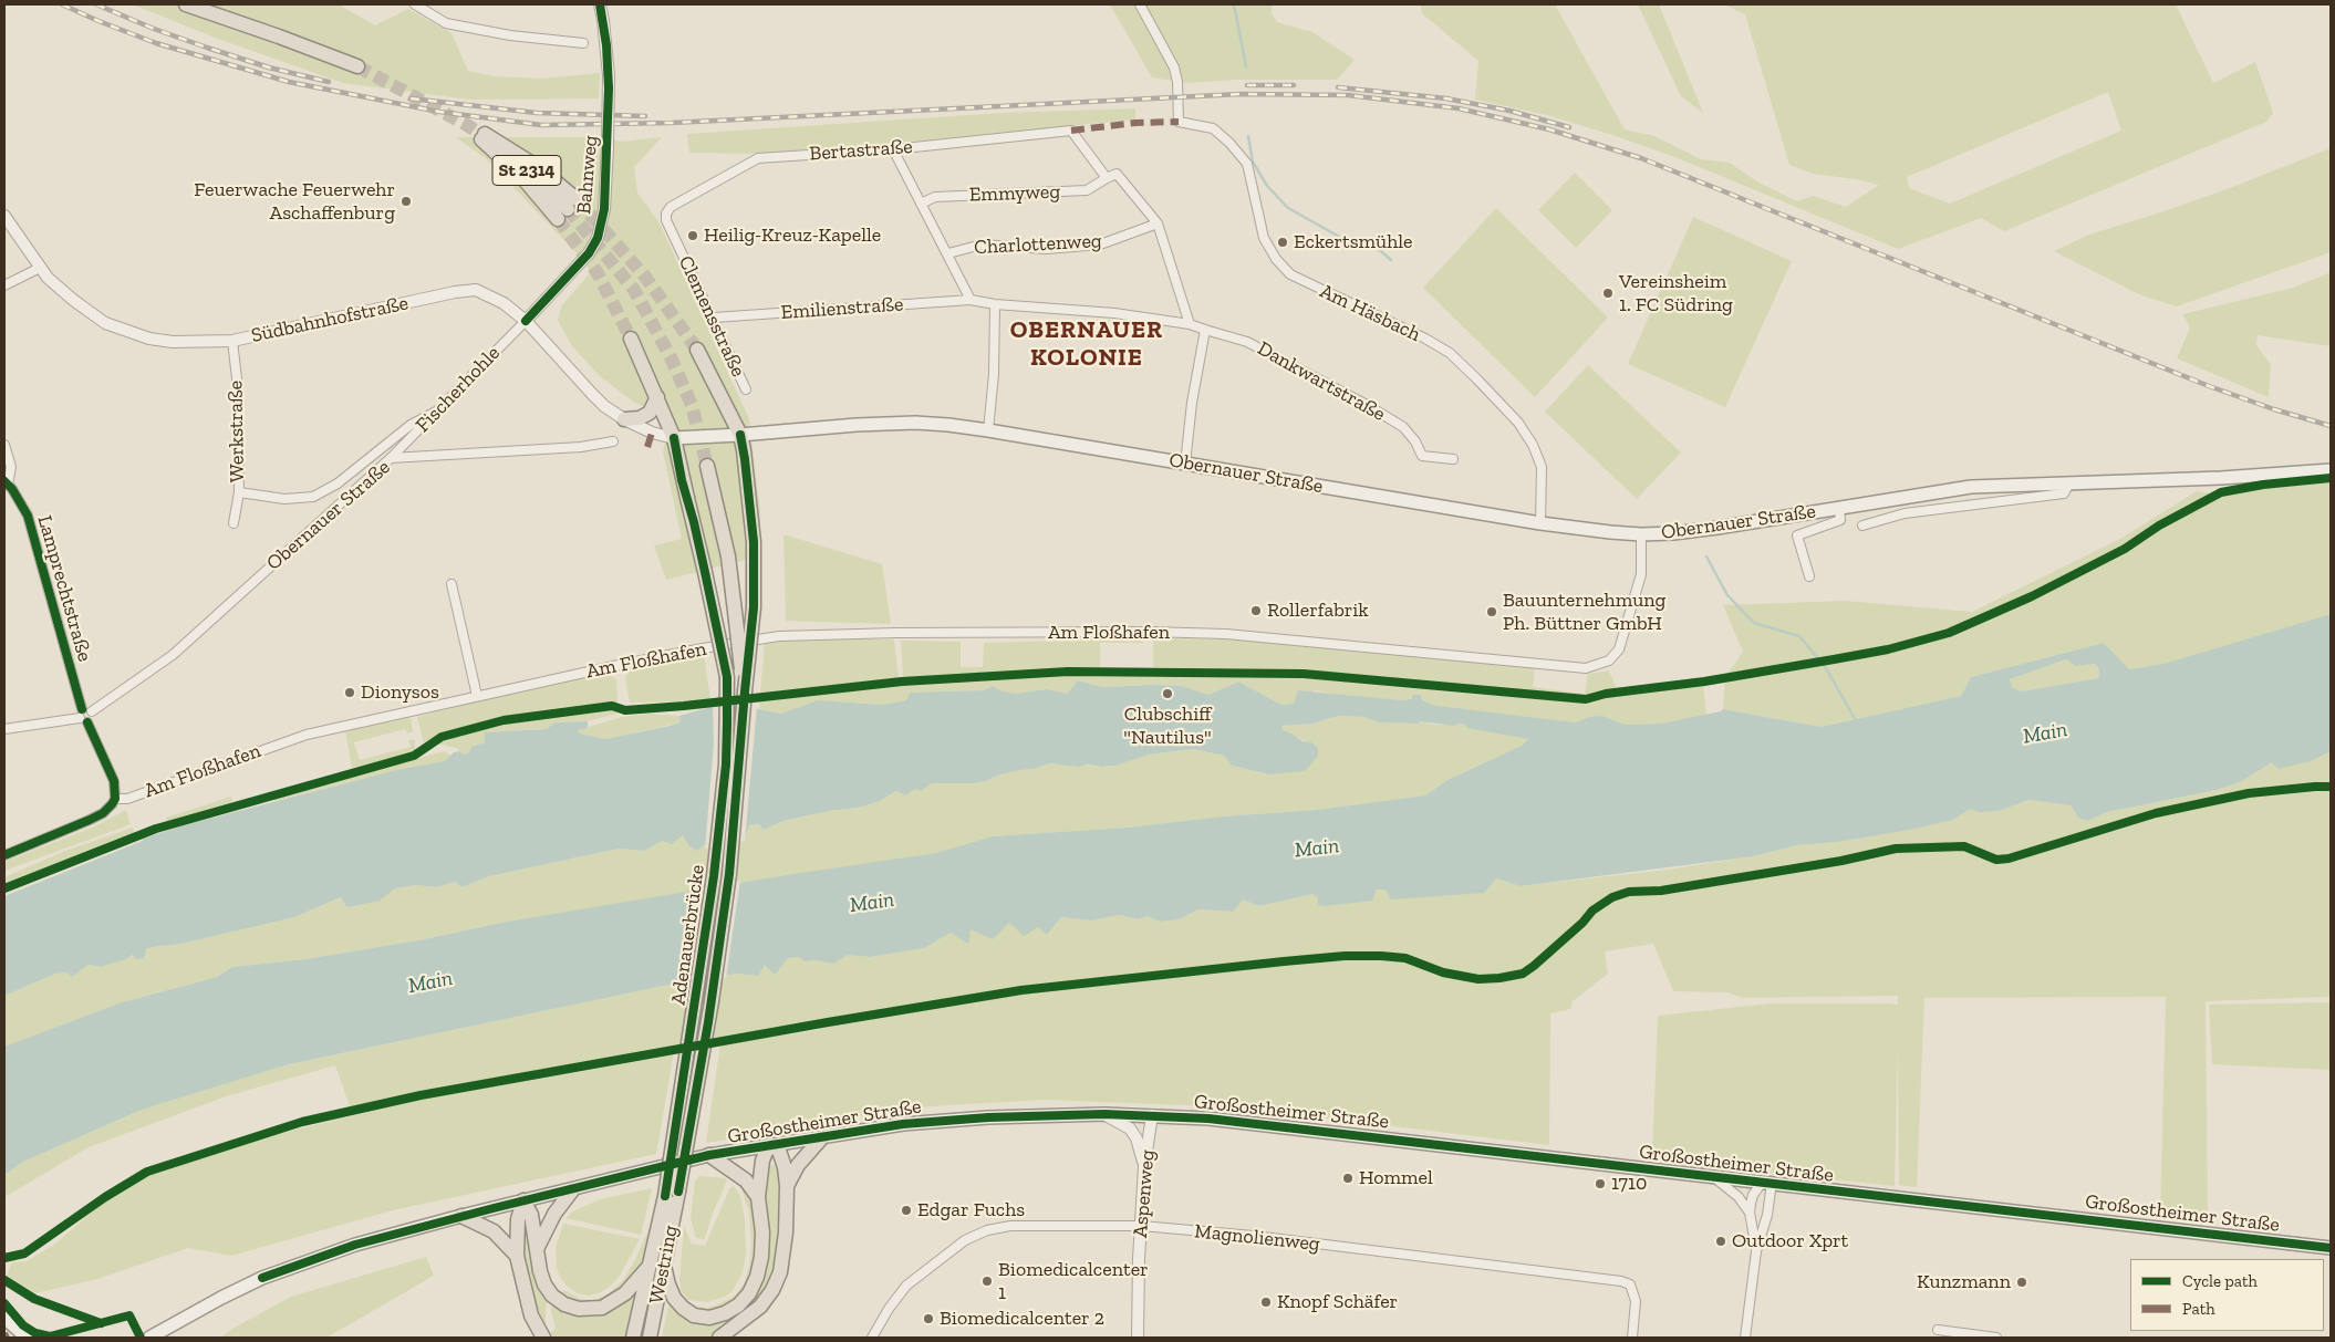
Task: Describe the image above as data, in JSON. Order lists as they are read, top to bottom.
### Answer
{
  "streets": {
    "highway": ["St 2314", "Adenauerbrücke", "Westring"],
    "main road": ["Obernauer Straße", "Großostheimer Straße"],
    "street": [
      "Bertastraße",
      "Bahnweg",
      "Emmyweg",
      "Charlottenweg",
      "Emilienstraße",
      "Am Häsbach",
      "Clemensstraße",
      "Südbahnhofstraße",
      "Dankwartstraße",
      "Fischerhohle",
      "Werkstraße",
      "Lamprechtstraße",
      "Am Floßhafen",
      "Aspenweg",
      "Magnolienweg"
    ]
  },
  "crossings": [
    ["Bertastraße", "Emmyweg"],
    ["Bertastraße", "Clemensstraße"],
    ["Bahnweg", "Südbahnhofstraße"],
    ["Bahnweg", "Fischerhohle"],
    ["Emilienstraße", "Clemensstraße"],
    ["Emilienstraße", "Dankwartstraße"],
    ["Am Häsbach", "Obernauer Straße"],
    ["Südbahnhofstraße", "Fischerhohle"],
    ["Südbahnhofstraße", "Werkstraße"],
    ["Südbahnhofstraße", "Obernauer Straße"],
    ["Fischerhohle", "Obernauer Straße"],
    ["Werkstraße", "Obernauer Straße"],
    ["Obernauer Straße", "Lamprechtstraße"],
    ["Obernauer Straße", "Am Floßhafen"],
    ["Adenauerbrücke", "Westring"],
    ["Großostheimer Straße", "Aspenweg"],
    ["Aspenweg", "Magnolienweg"]
  ],
  "districts": ["OBERNAUER KOLONIE"],
  "water": ["Main"],
  "places": [
    "Feuerwache Feuerwehr Aschaffenburg",
    "Heilig-Kreuz-Kapelle",
    "Eckertsmühle",
    "Vereinsheim 1. FC Südring",
    "Rollerfabrik",
    "Bauunternehmung Ph. Büttner GmbH",
    "Dionysos",
    "Clubschiff \"Nautilus\"",
    "Hommel",
    "1710",
    "Edgar Fuchs",
    "Outdoor Xprt",
    "Biomedicalcenter 1",
    "Kunzmann",
    "Knopf Schäfer",
    "Biomedicalcenter 2"
  ],
  "legend": ["Cycle path", "Path"]
}
